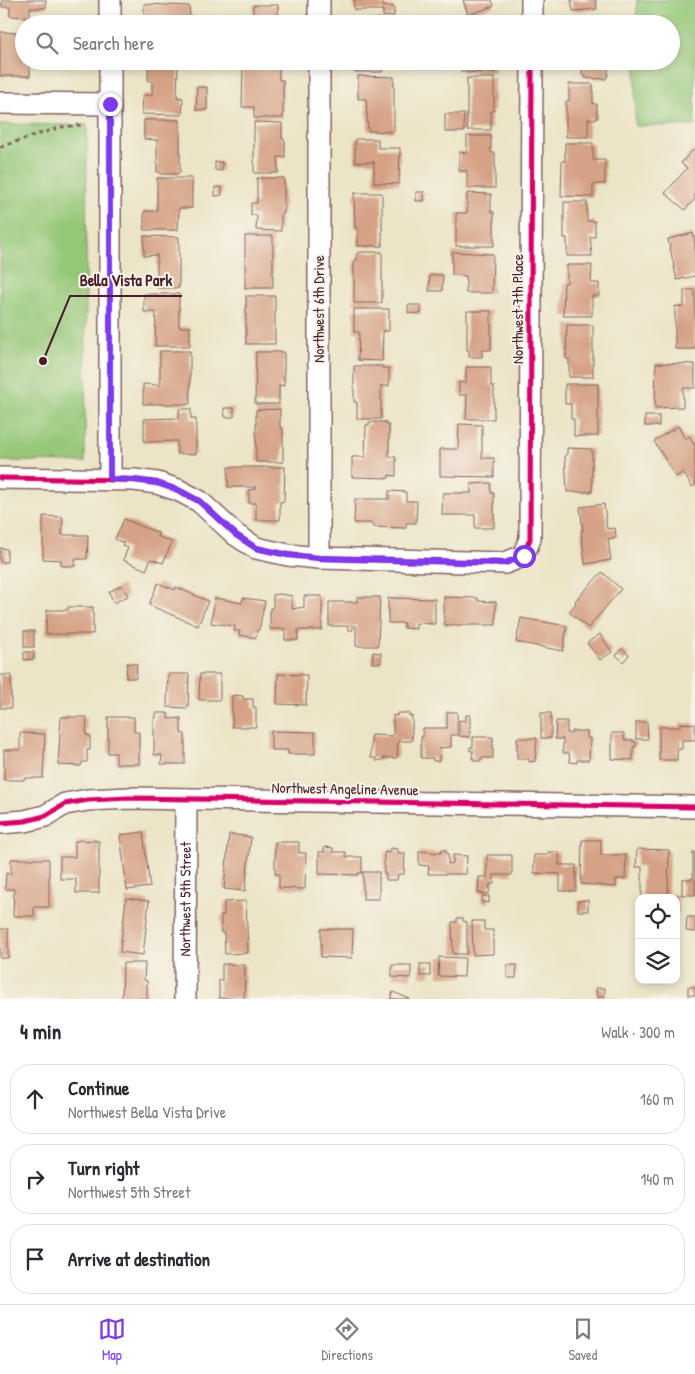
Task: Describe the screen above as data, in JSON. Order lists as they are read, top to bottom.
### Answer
{
  "streets": {
    "street": [
      "Northwest 6th Drive",
      "Northwest 7th Place",
      "Northwest Angeline Avenue",
      "Northwest 5th Street"
    ]
  },
  "crossings": [
    ["Northwest 6th Drive", "Northwest 7th Place"],
    ["Northwest Angeline Avenue", "Northwest 5th Street"]
  ],
  "places": ["Bella Vista Park"],
  "page": {
    "search": "Search here",
    "heading": ["4 min", "Walk · 300 m"],
    "list": [
      ["Continue", "Northwest Bella Vista Drive", "160 m"],
      ["Turn right", "Northwest 5th Street", "140 m"],
      "Arrive at destination"
    ],
    "nav": ["Map", "Directions", "Saved"]
  }
}
